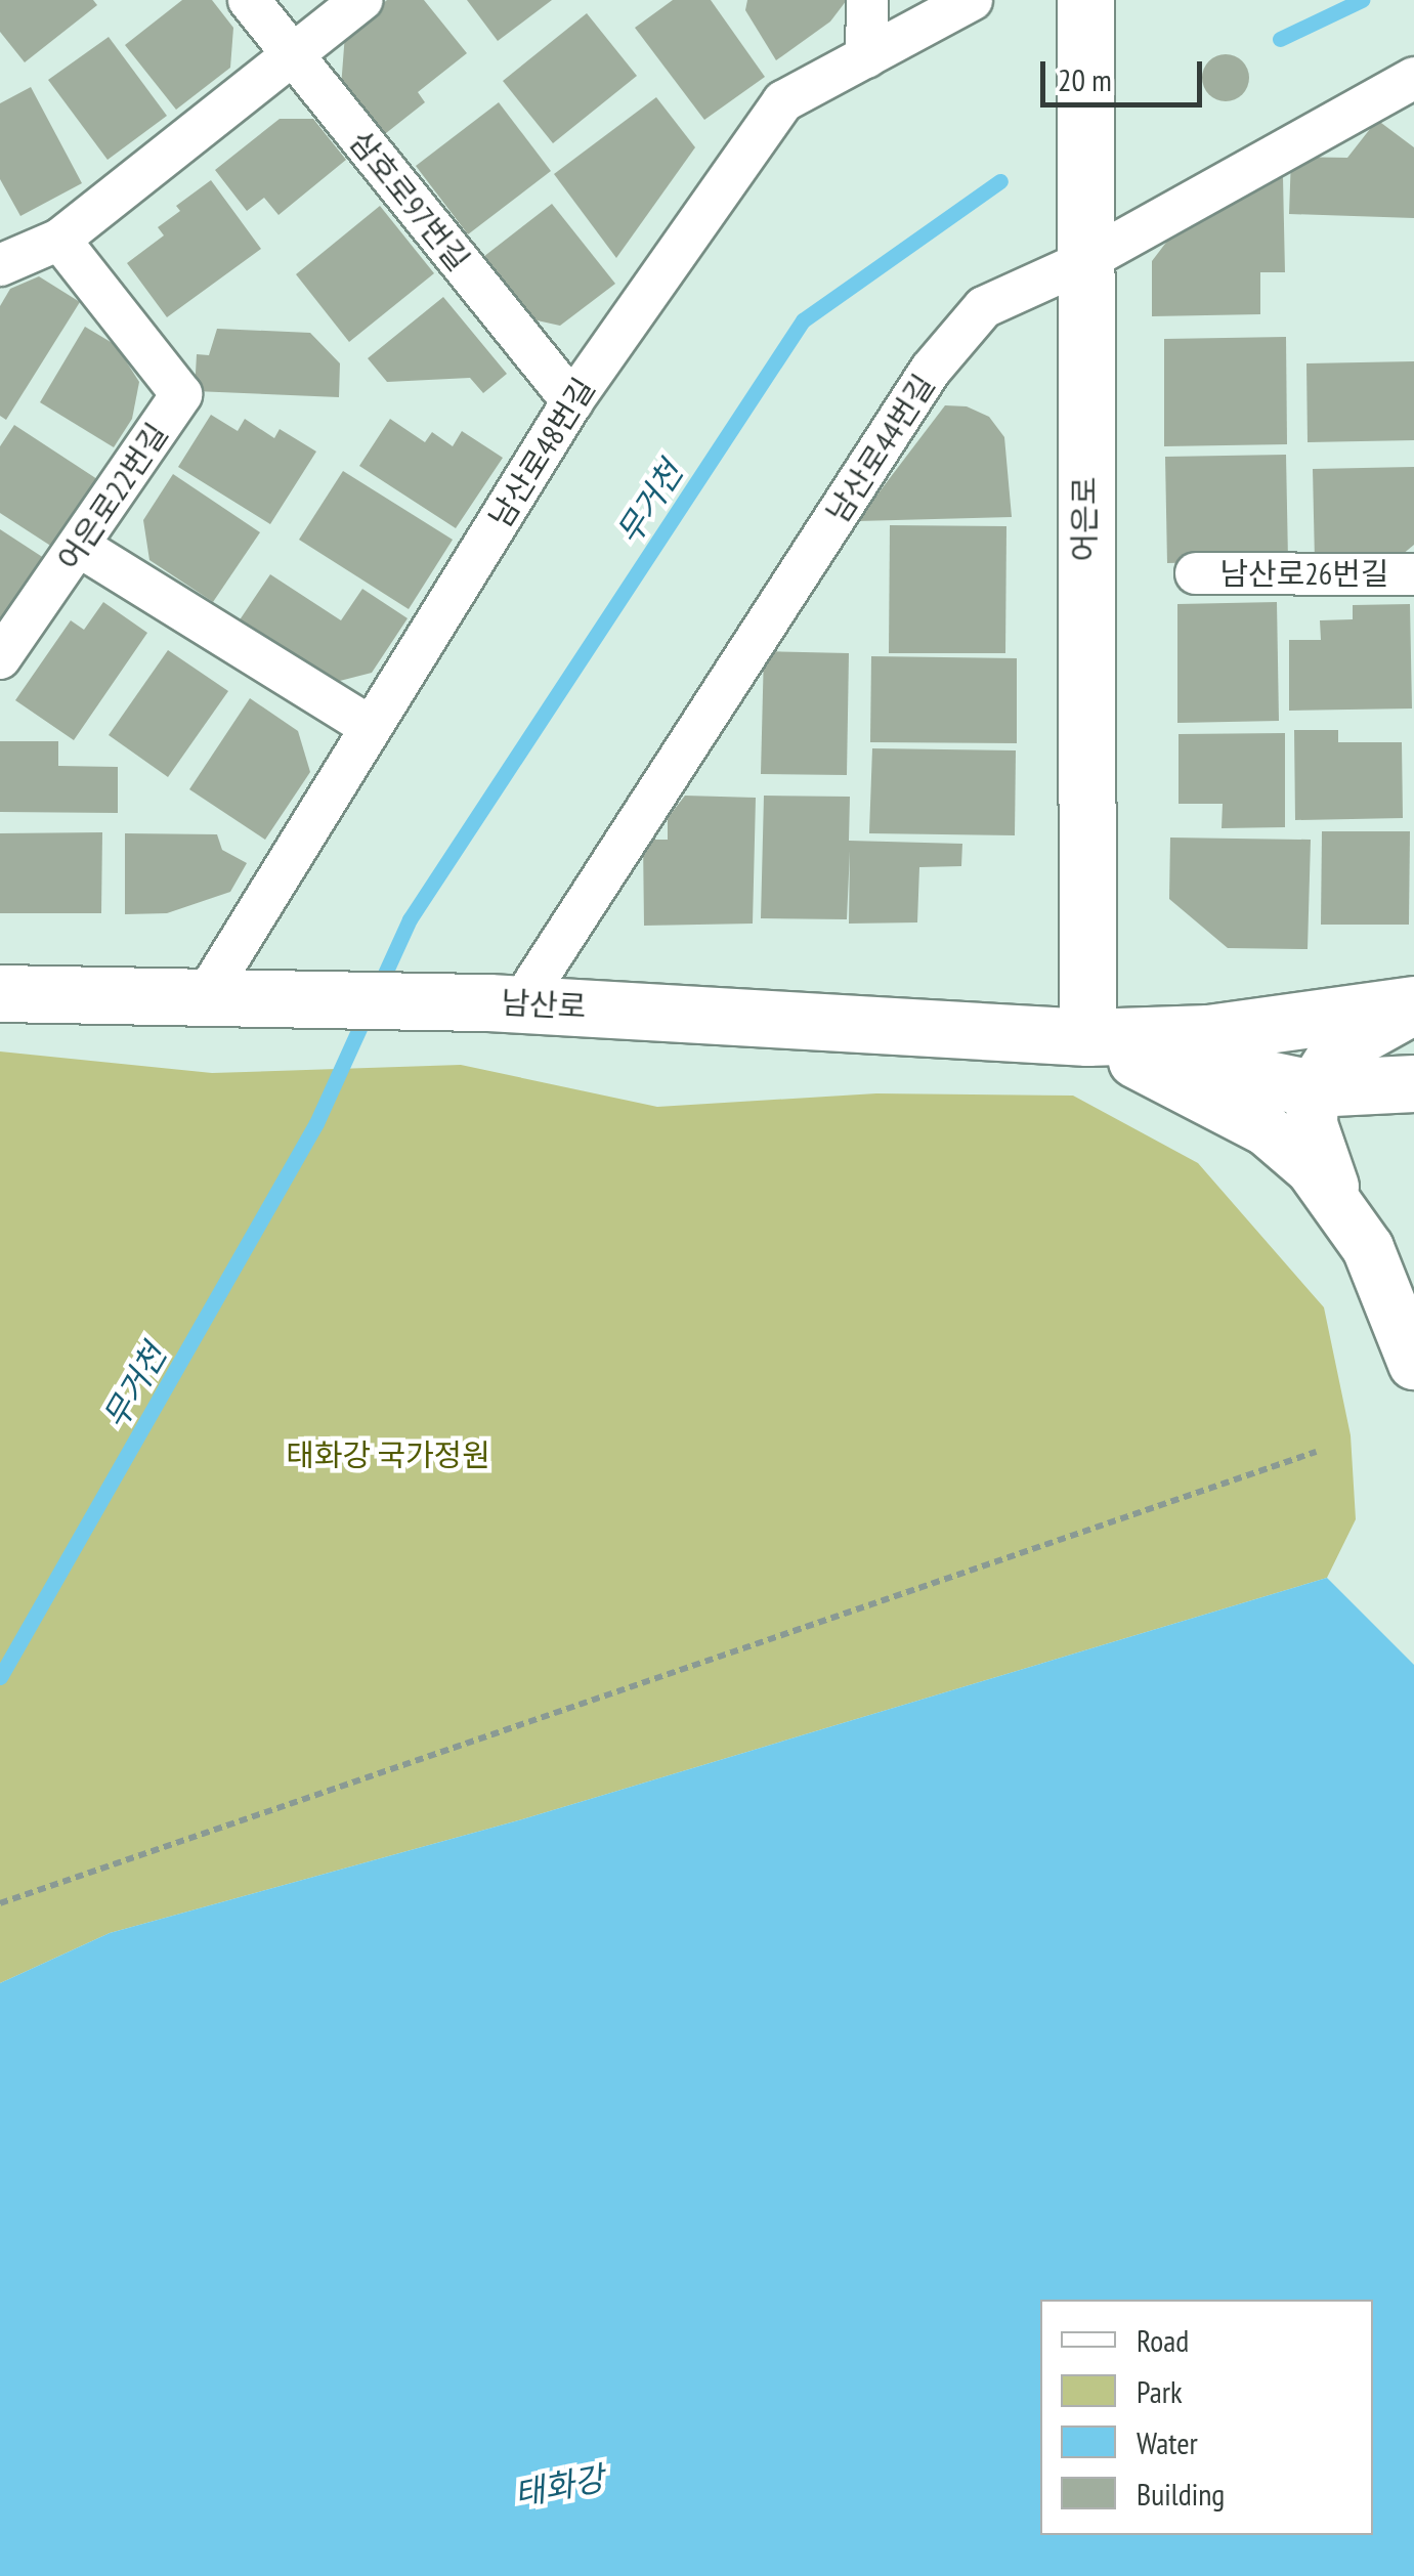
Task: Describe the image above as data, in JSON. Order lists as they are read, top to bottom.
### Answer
{
  "streets": {
    "main road": ["어은로", "남산로"],
    "street": [
      "삼호로97번길",
      "남산로44번길",
      "남산로48번길",
      "어은로22번길",
      "남산로26번길"
    ]
  },
  "crossings": [
    ["삼호로97번길", "남산로48번길"],
    ["남산로44번길", "어은로"],
    ["남산로44번길", "남산로"],
    ["남산로48번길", "남산로"],
    ["어은로", "남산로"]
  ],
  "water": ["무거천", "태화강"],
  "parks": ["태화강 국가정원"],
  "legend": [
    "Road",
    "Park",
    "Water",
    "Building"
  ],
  "scale_bar": "20 m"
}
